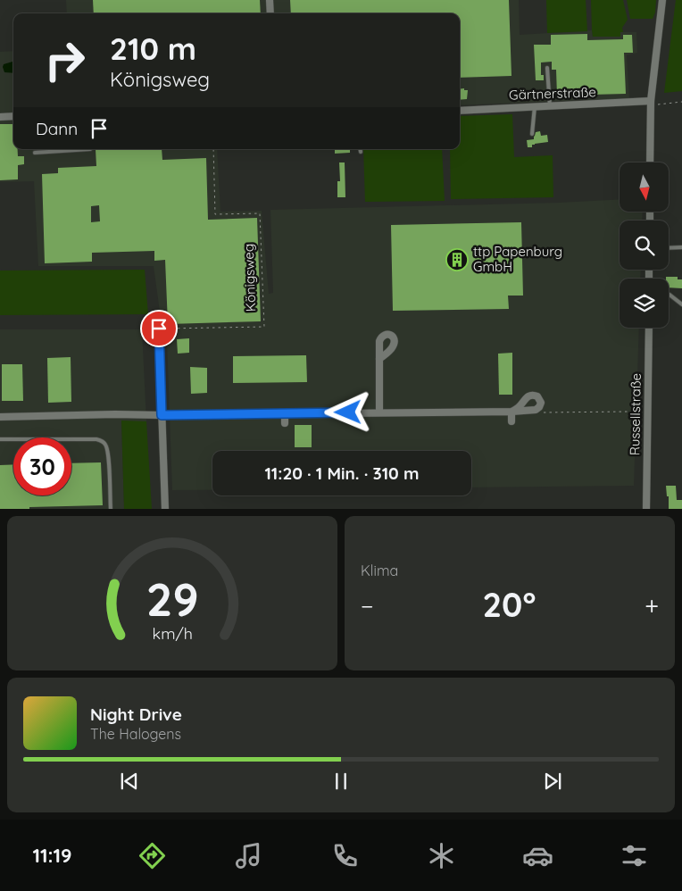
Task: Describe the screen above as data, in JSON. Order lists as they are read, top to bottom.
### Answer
{
  "streets": {
    "street": ["Gärtnerstraße", "Russellstraße"],
    "path": ["Königsweg"]
  },
  "places": {
    "building": ["ttp Papenburg GmbH"]
  },
  "north": "bottom",
  "page": {
    "turn": ["210 m", "Königsweg"],
    "then": "Dann",
    "limit": "30",
    "trip": "11:20 · 1 Min. · 310 m",
    "tile": "Klima",
    "heat": ["−", "20°", "+"],
    "song": ["Night Drive", "The Halogens"],
    "tabs": "11:19",
    "gauge": ["29", "km/h"]
  }
}
